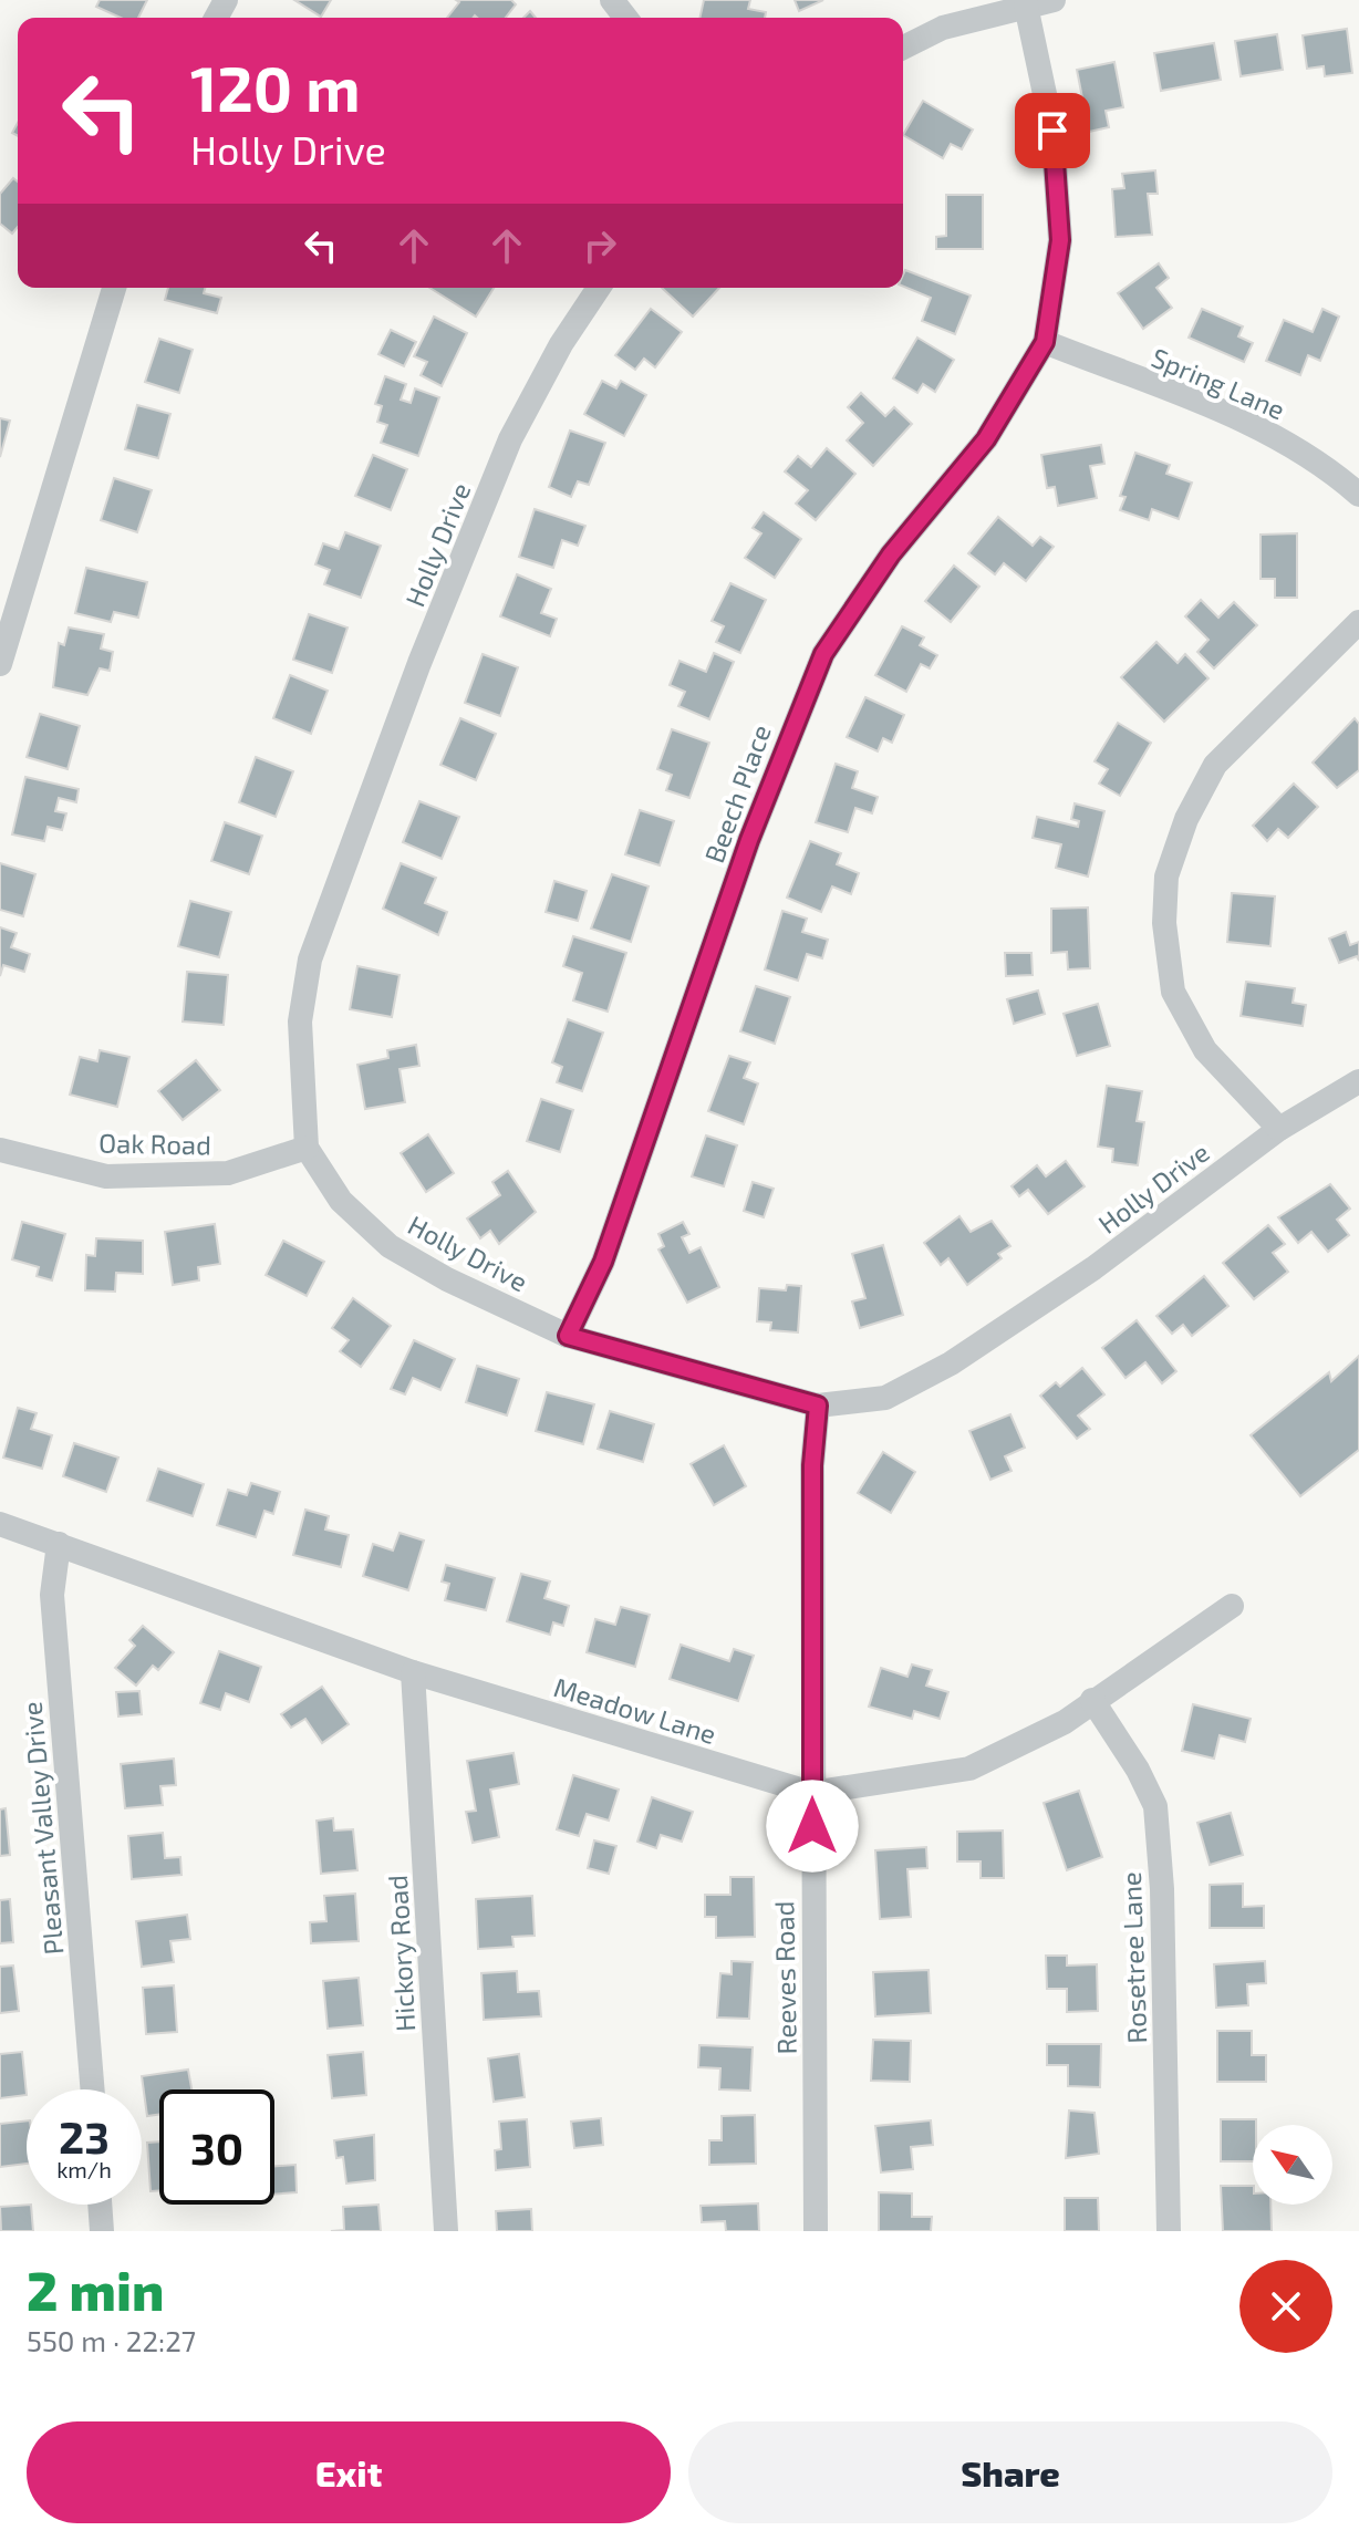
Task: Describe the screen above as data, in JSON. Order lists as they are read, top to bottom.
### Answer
{
  "streets": {
    "street": [
      "Spring Lane",
      "Holly Drive",
      "Beech Place",
      "Oak Road",
      "Meadow Lane",
      "Pleasant Valley Drive",
      "Hickory Road",
      "Rosetree Lane",
      "Reeves Road"
    ]
  },
  "crossings": [
    ["Spring Lane", "Beech Place"],
    ["Holly Drive", "Beech Place"],
    ["Holly Drive", "Oak Road"],
    ["Holly Drive", "Reeves Road"],
    ["Meadow Lane", "Pleasant Valley Drive"],
    ["Meadow Lane", "Hickory Road"],
    ["Meadow Lane", "Rosetree Lane"],
    ["Meadow Lane", "Reeves Road"]
  ],
  "north": "top left",
  "page": {
    "turn": ["120 m", "Holly Drive"],
    "speed": "23 km/h",
    "limit": "30",
    "heading": ["2 min", "550 m · 22:27"],
    "buttons": ["Exit", "Share"]
  }
}
